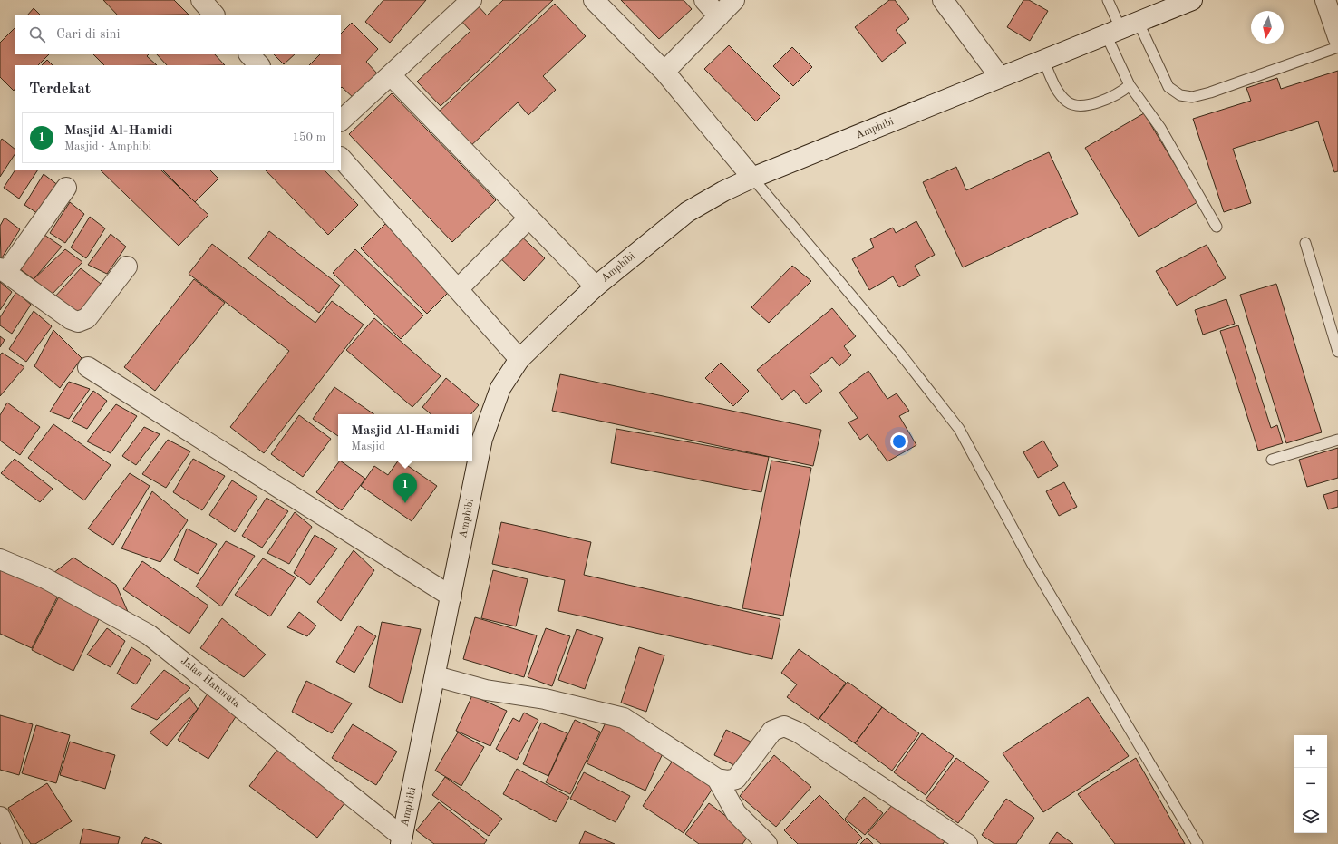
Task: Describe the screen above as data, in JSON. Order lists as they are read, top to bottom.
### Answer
{
  "streets": {
    "street": ["Amphibi", "Jalan Hanurata"]
  },
  "crossings": [
    ["Amphibi", "Jalan Hanurata"]
  ],
  "north": "bottom",
  "page": {
    "search": "Cari di sini",
    "heading": "Terdekat",
    "list": [
      {
        "mark": "1",
        "name": "Masjid Al-Hamidi",
        "note": "Masjid · Amphibi",
        "value": "150 m"
      }
    ],
    "popup": ["Masjid Al-Hamidi", "Masjid"],
    "pins": "1",
    "map_buttons": ["+", "−"]
  }
}
